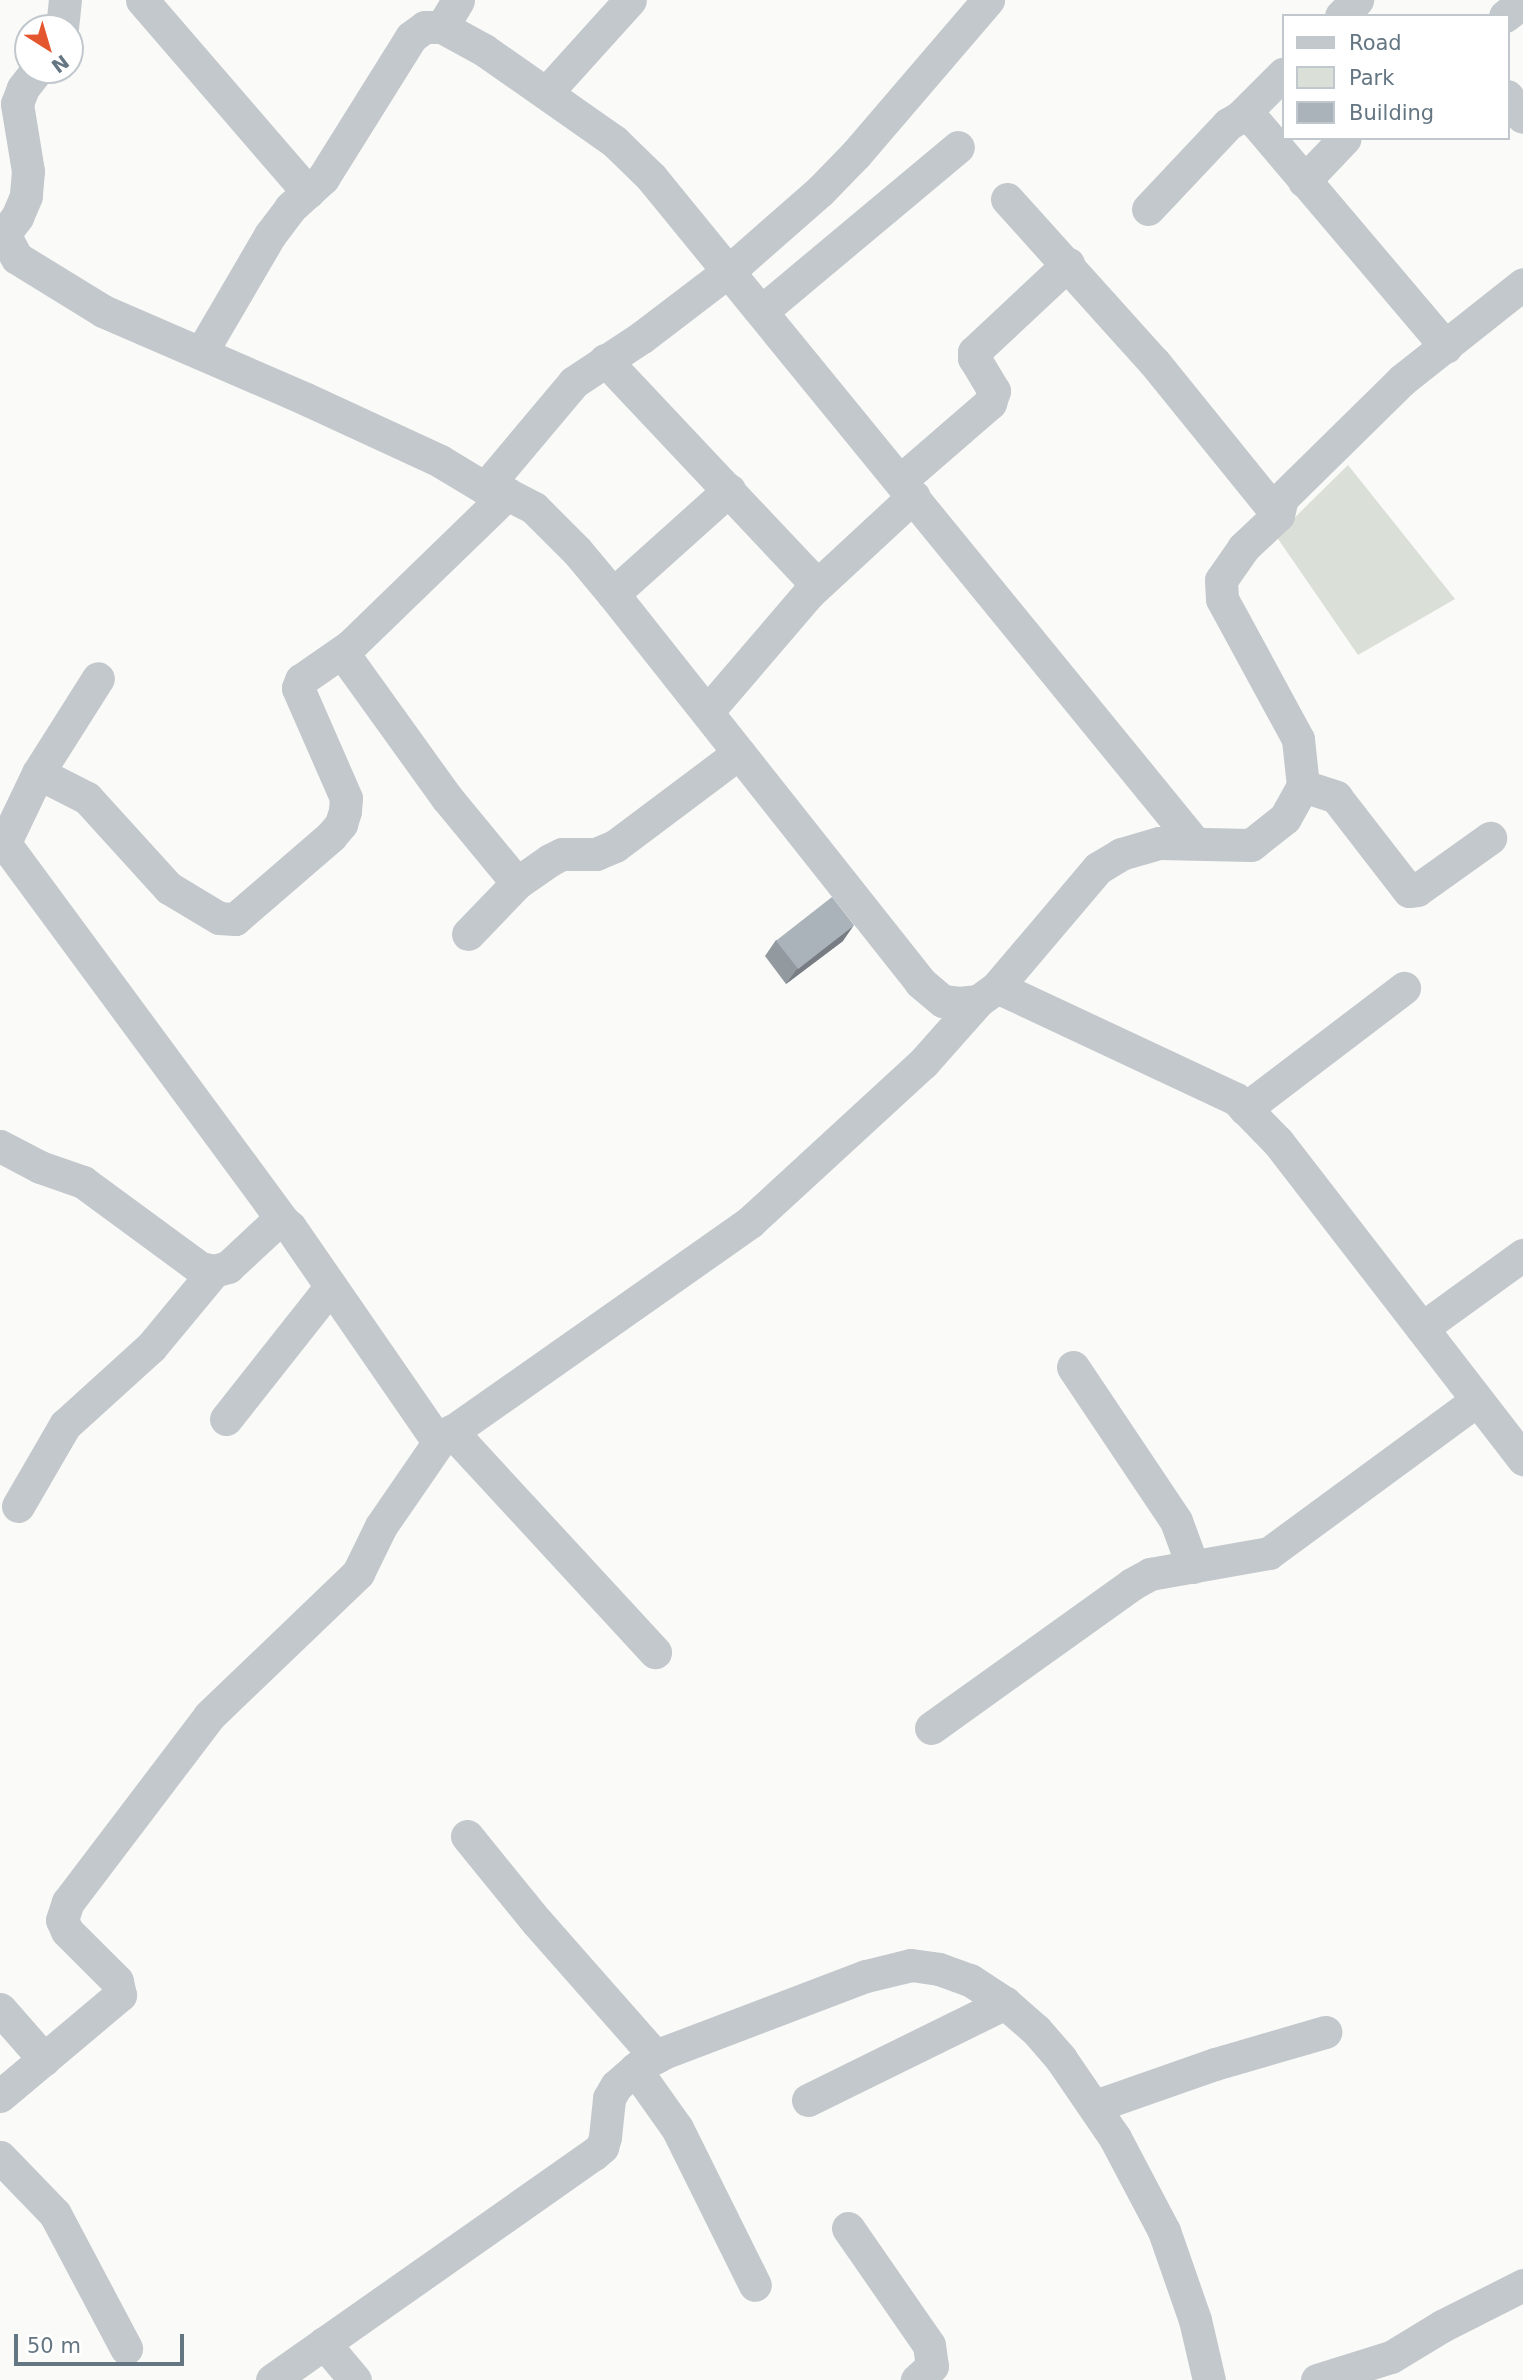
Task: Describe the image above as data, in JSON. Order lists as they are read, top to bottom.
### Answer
{
  "legend": ["Road", "Park", "Building"],
  "scale_bar": "50 m",
  "north": "bottom right"
}
